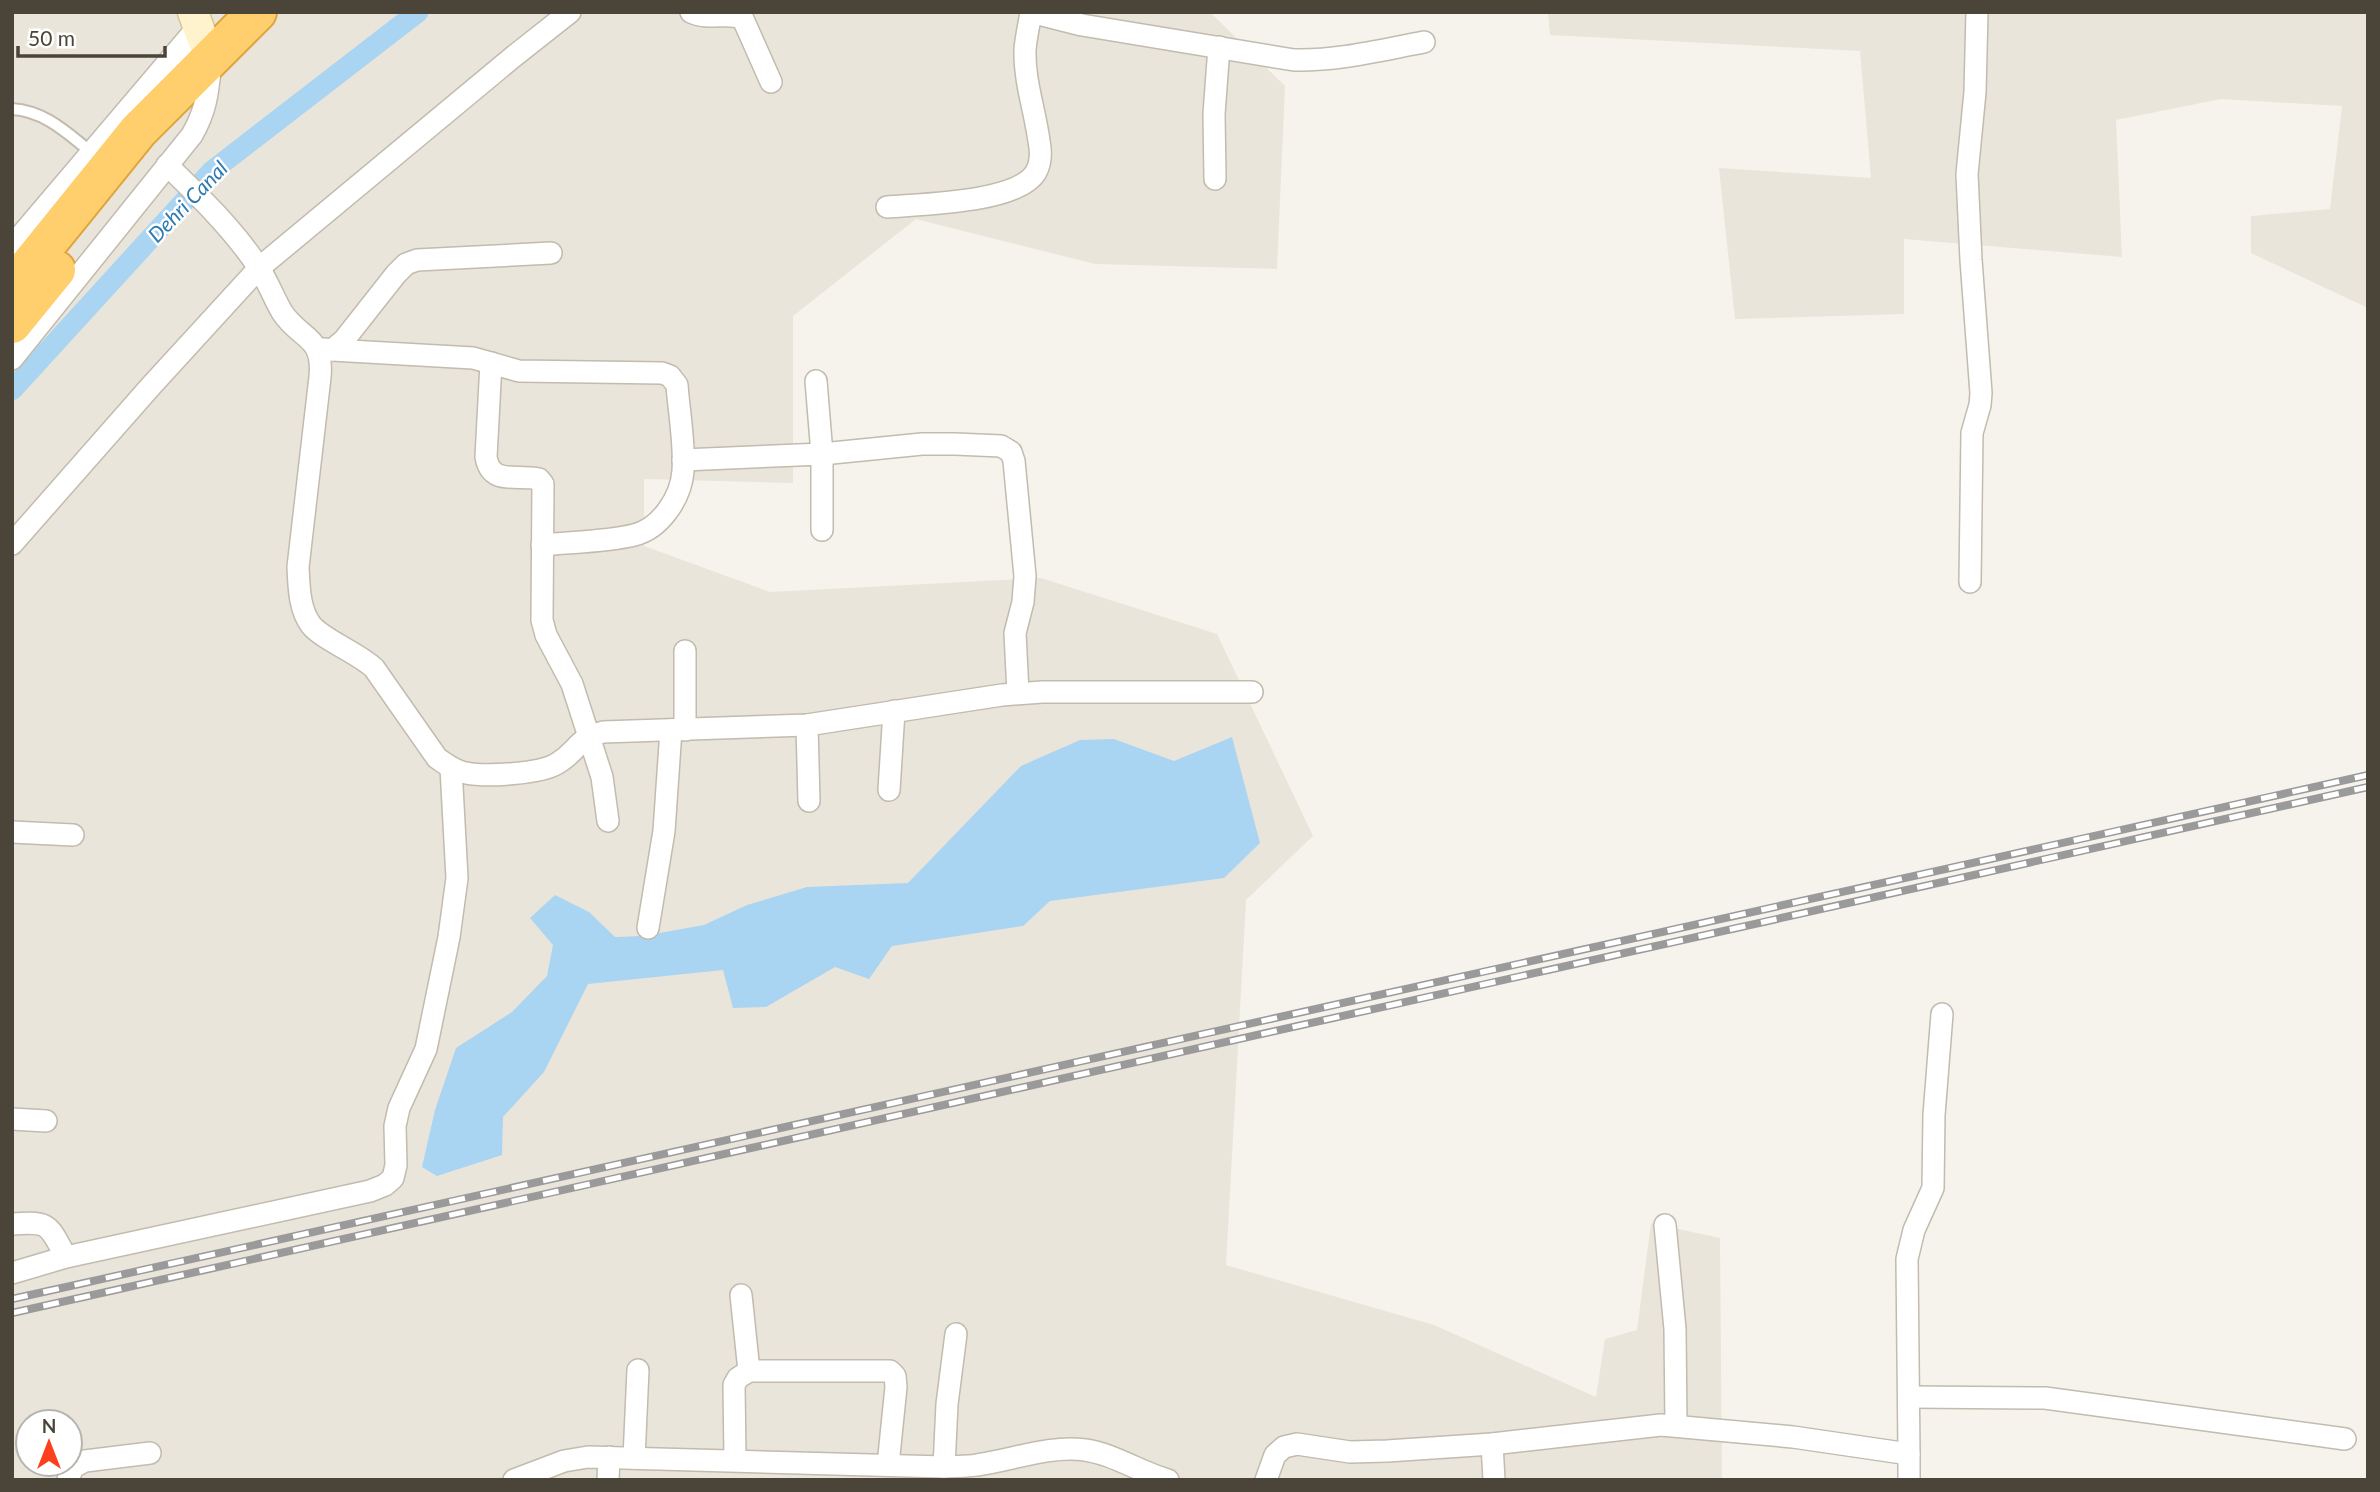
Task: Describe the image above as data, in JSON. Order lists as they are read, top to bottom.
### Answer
{
  "water": ["Dehri Canal"],
  "scale_bar": "50 m",
  "north": "top"
}
